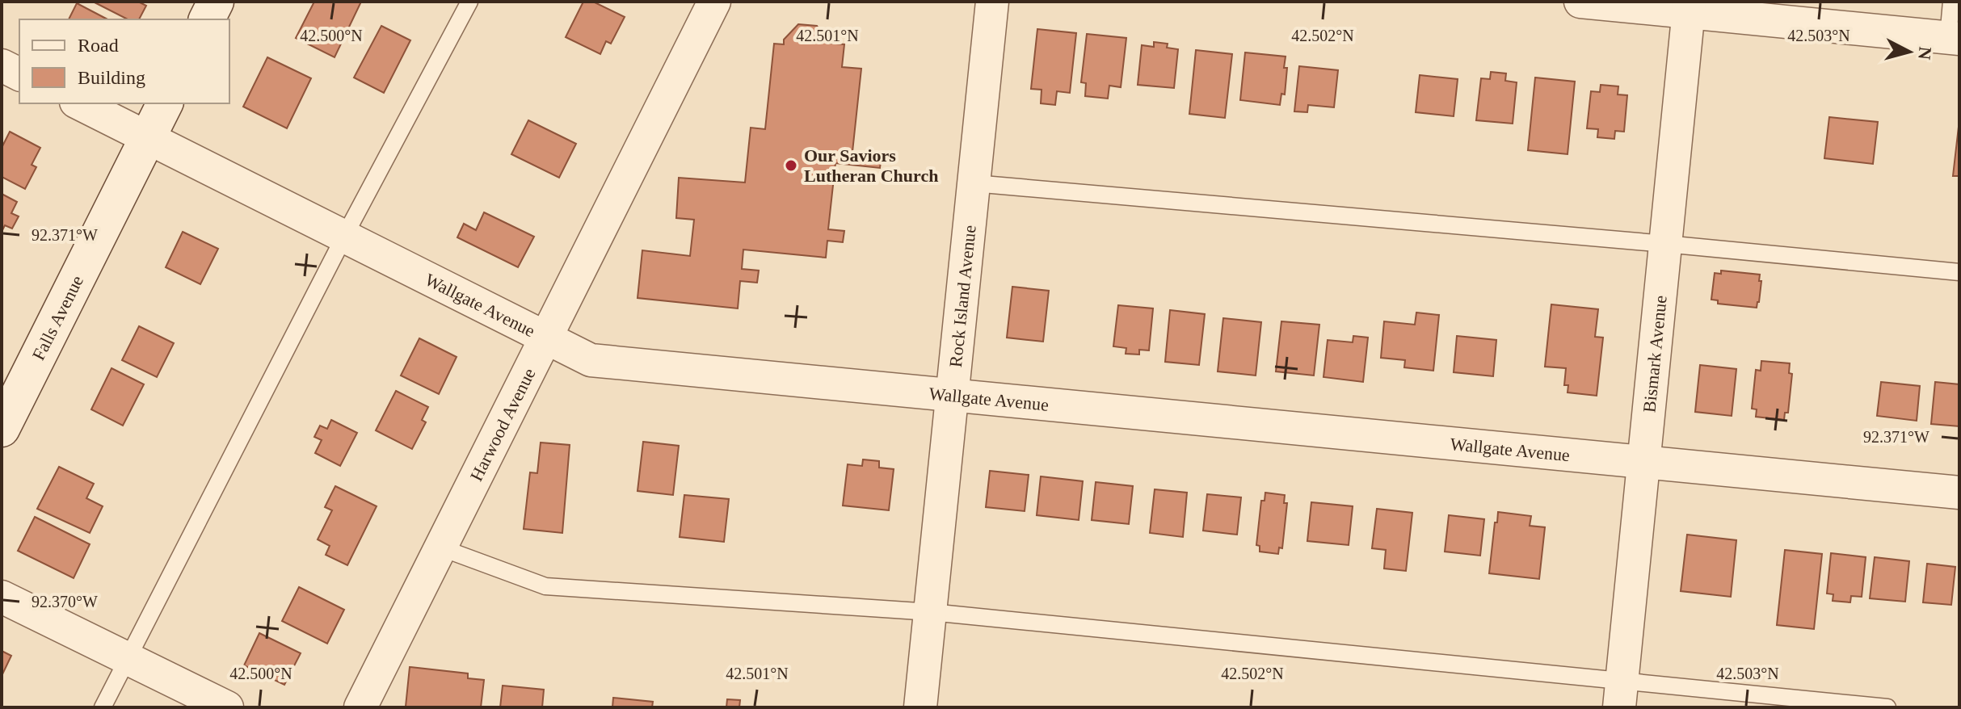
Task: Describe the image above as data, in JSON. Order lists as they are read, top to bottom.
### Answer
{
  "streets": {
    "street": [
      "Rock Island Avenue",
      "Wallgate Avenue",
      "Falls Avenue",
      "Bismark Avenue",
      "Harwood Avenue"
    ]
  },
  "crossings": [
    ["Rock Island Avenue", "Wallgate Avenue"],
    ["Wallgate Avenue", "Falls Avenue"],
    ["Wallgate Avenue", "Bismark Avenue"],
    ["Wallgate Avenue", "Harwood Avenue"]
  ],
  "places": ["Our Saviors Lutheran Church"],
  "legend": ["Road", "Building"],
  "north": "right",
  "coordinates": [
    "42.500°N",
    "42.501°N",
    "42.502°N",
    "42.503°N",
    "92.371°W",
    "92.370°W"
  ]
}
